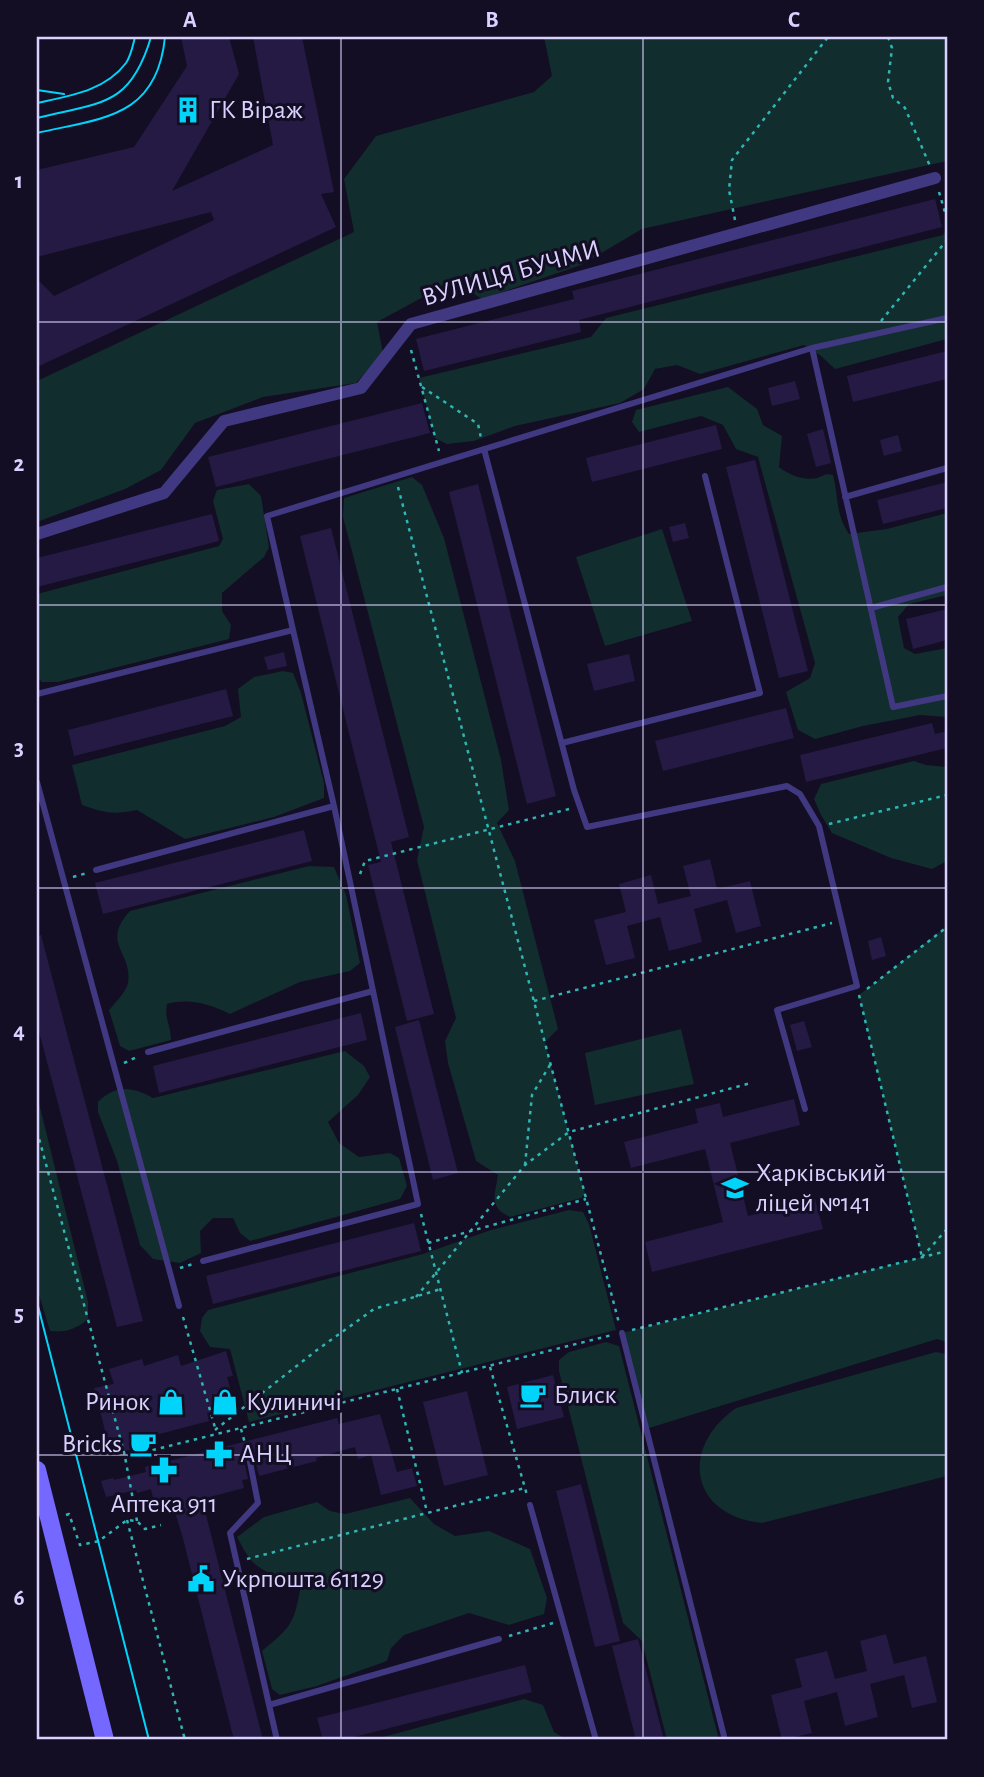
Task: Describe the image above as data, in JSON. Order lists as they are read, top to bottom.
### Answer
{
  "streets": {
    "street": ["ВУЛИЦЯ БУЧМИ"]
  },
  "places": {
    "building": ["ГК Віраж"],
    "school or university": ["Харківський ліцей №141"],
    "cafe": ["Блиск", "Bricks"],
    "shop": ["Ринок", "Кулиничі"],
    "pharmacy": ["АНЦ", "Аптека 911"],
    "public building": ["Укрпошта 61129"]
  },
  "grid": {
    "columns": ["A", "B", "C"],
    "rows": [
      "1",
      "2",
      "3",
      "4",
      "5",
      "6"
    ]
  }
}
